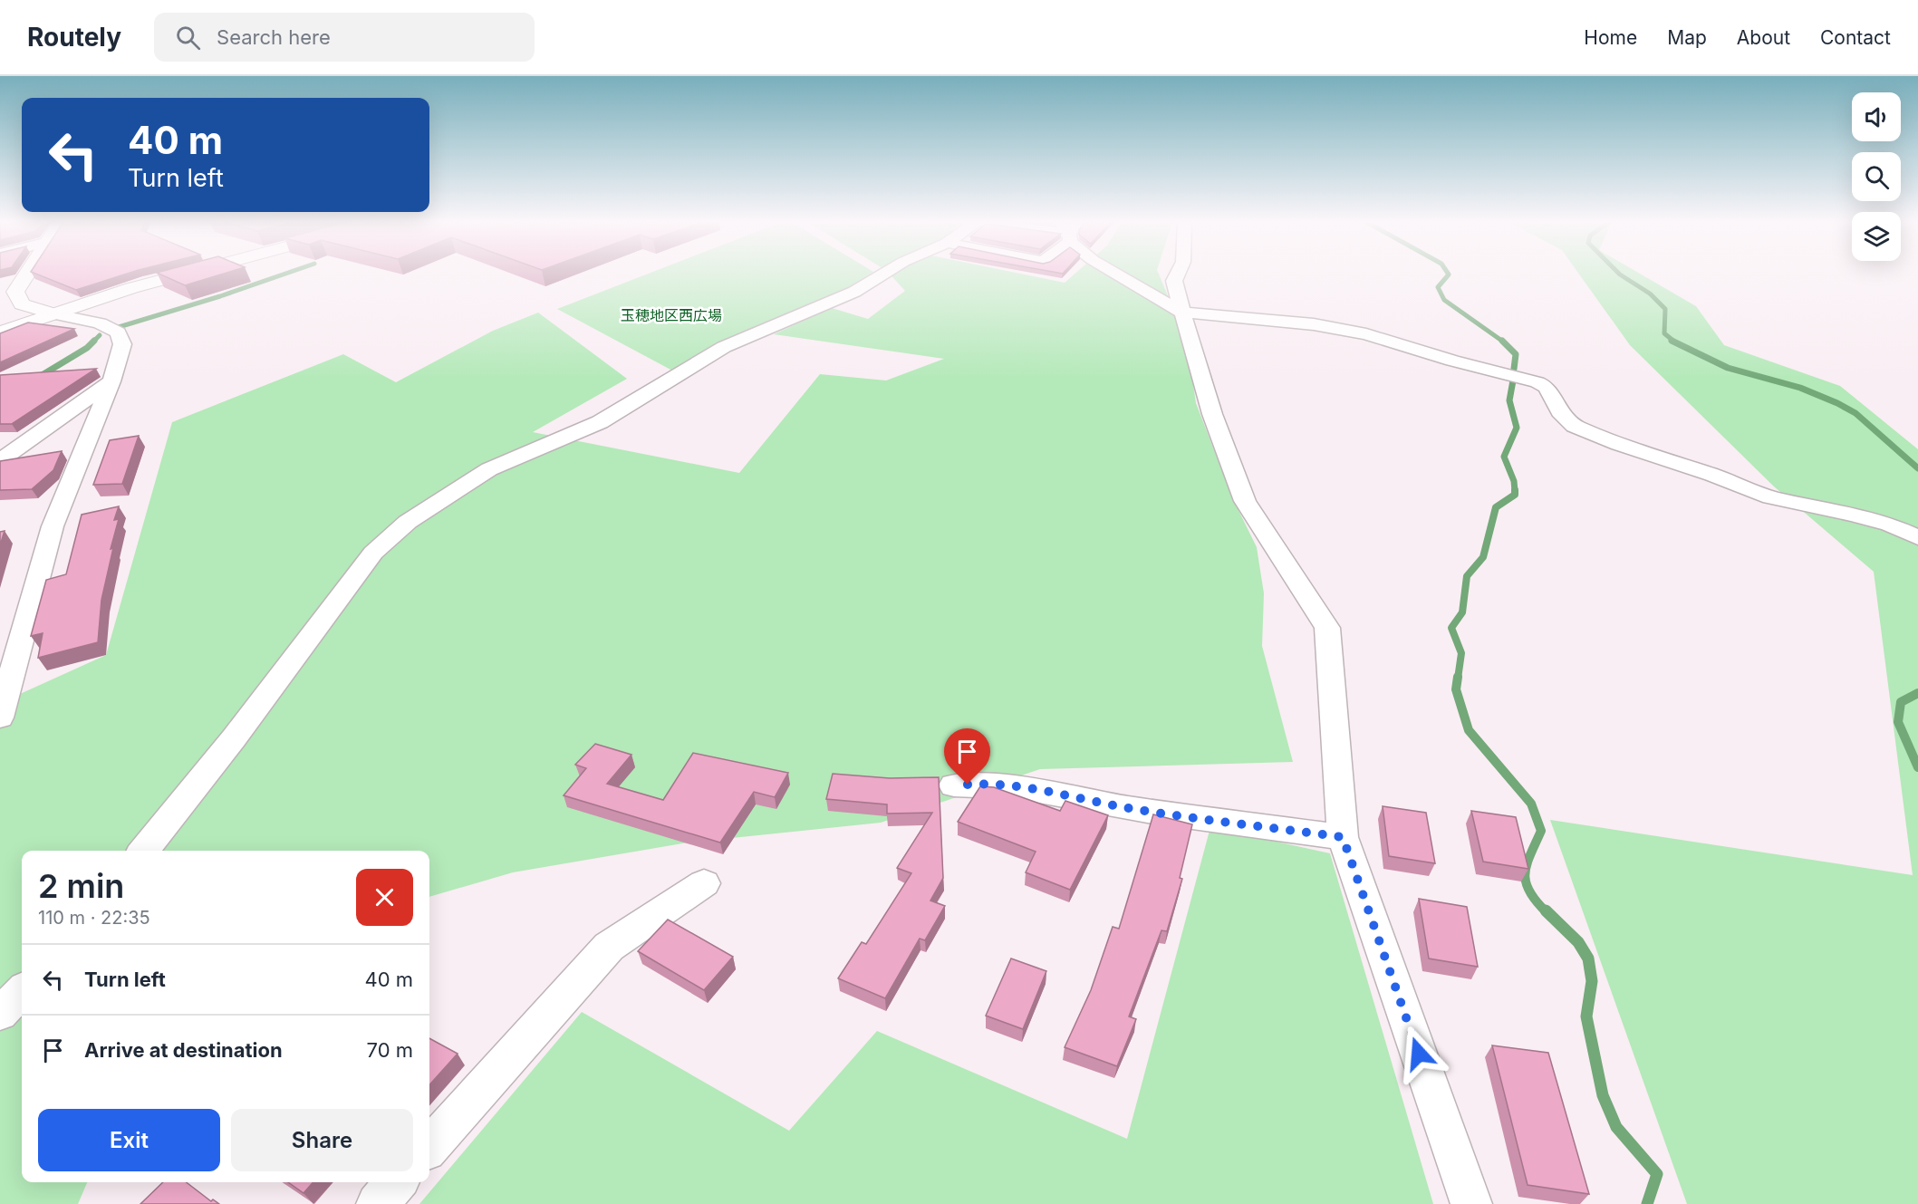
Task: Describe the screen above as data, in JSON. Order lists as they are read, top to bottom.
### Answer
{
  "parks": ["玉穂地区西広場"],
  "page": {
    "header": "Routely",
    "search": "Search here",
    "nav": [
      "Home",
      "Map",
      "About",
      "Contact"
    ],
    "turn": ["40 m", "Turn left"],
    "heading": ["2 min", "110 m · 22:35"],
    "list": [
      {
        "name": "Turn left",
        "value": "40 m"
      },
      {
        "name": "Arrive at destination",
        "value": "70 m"
      }
    ],
    "buttons": ["Exit", "Share"]
  }
}
